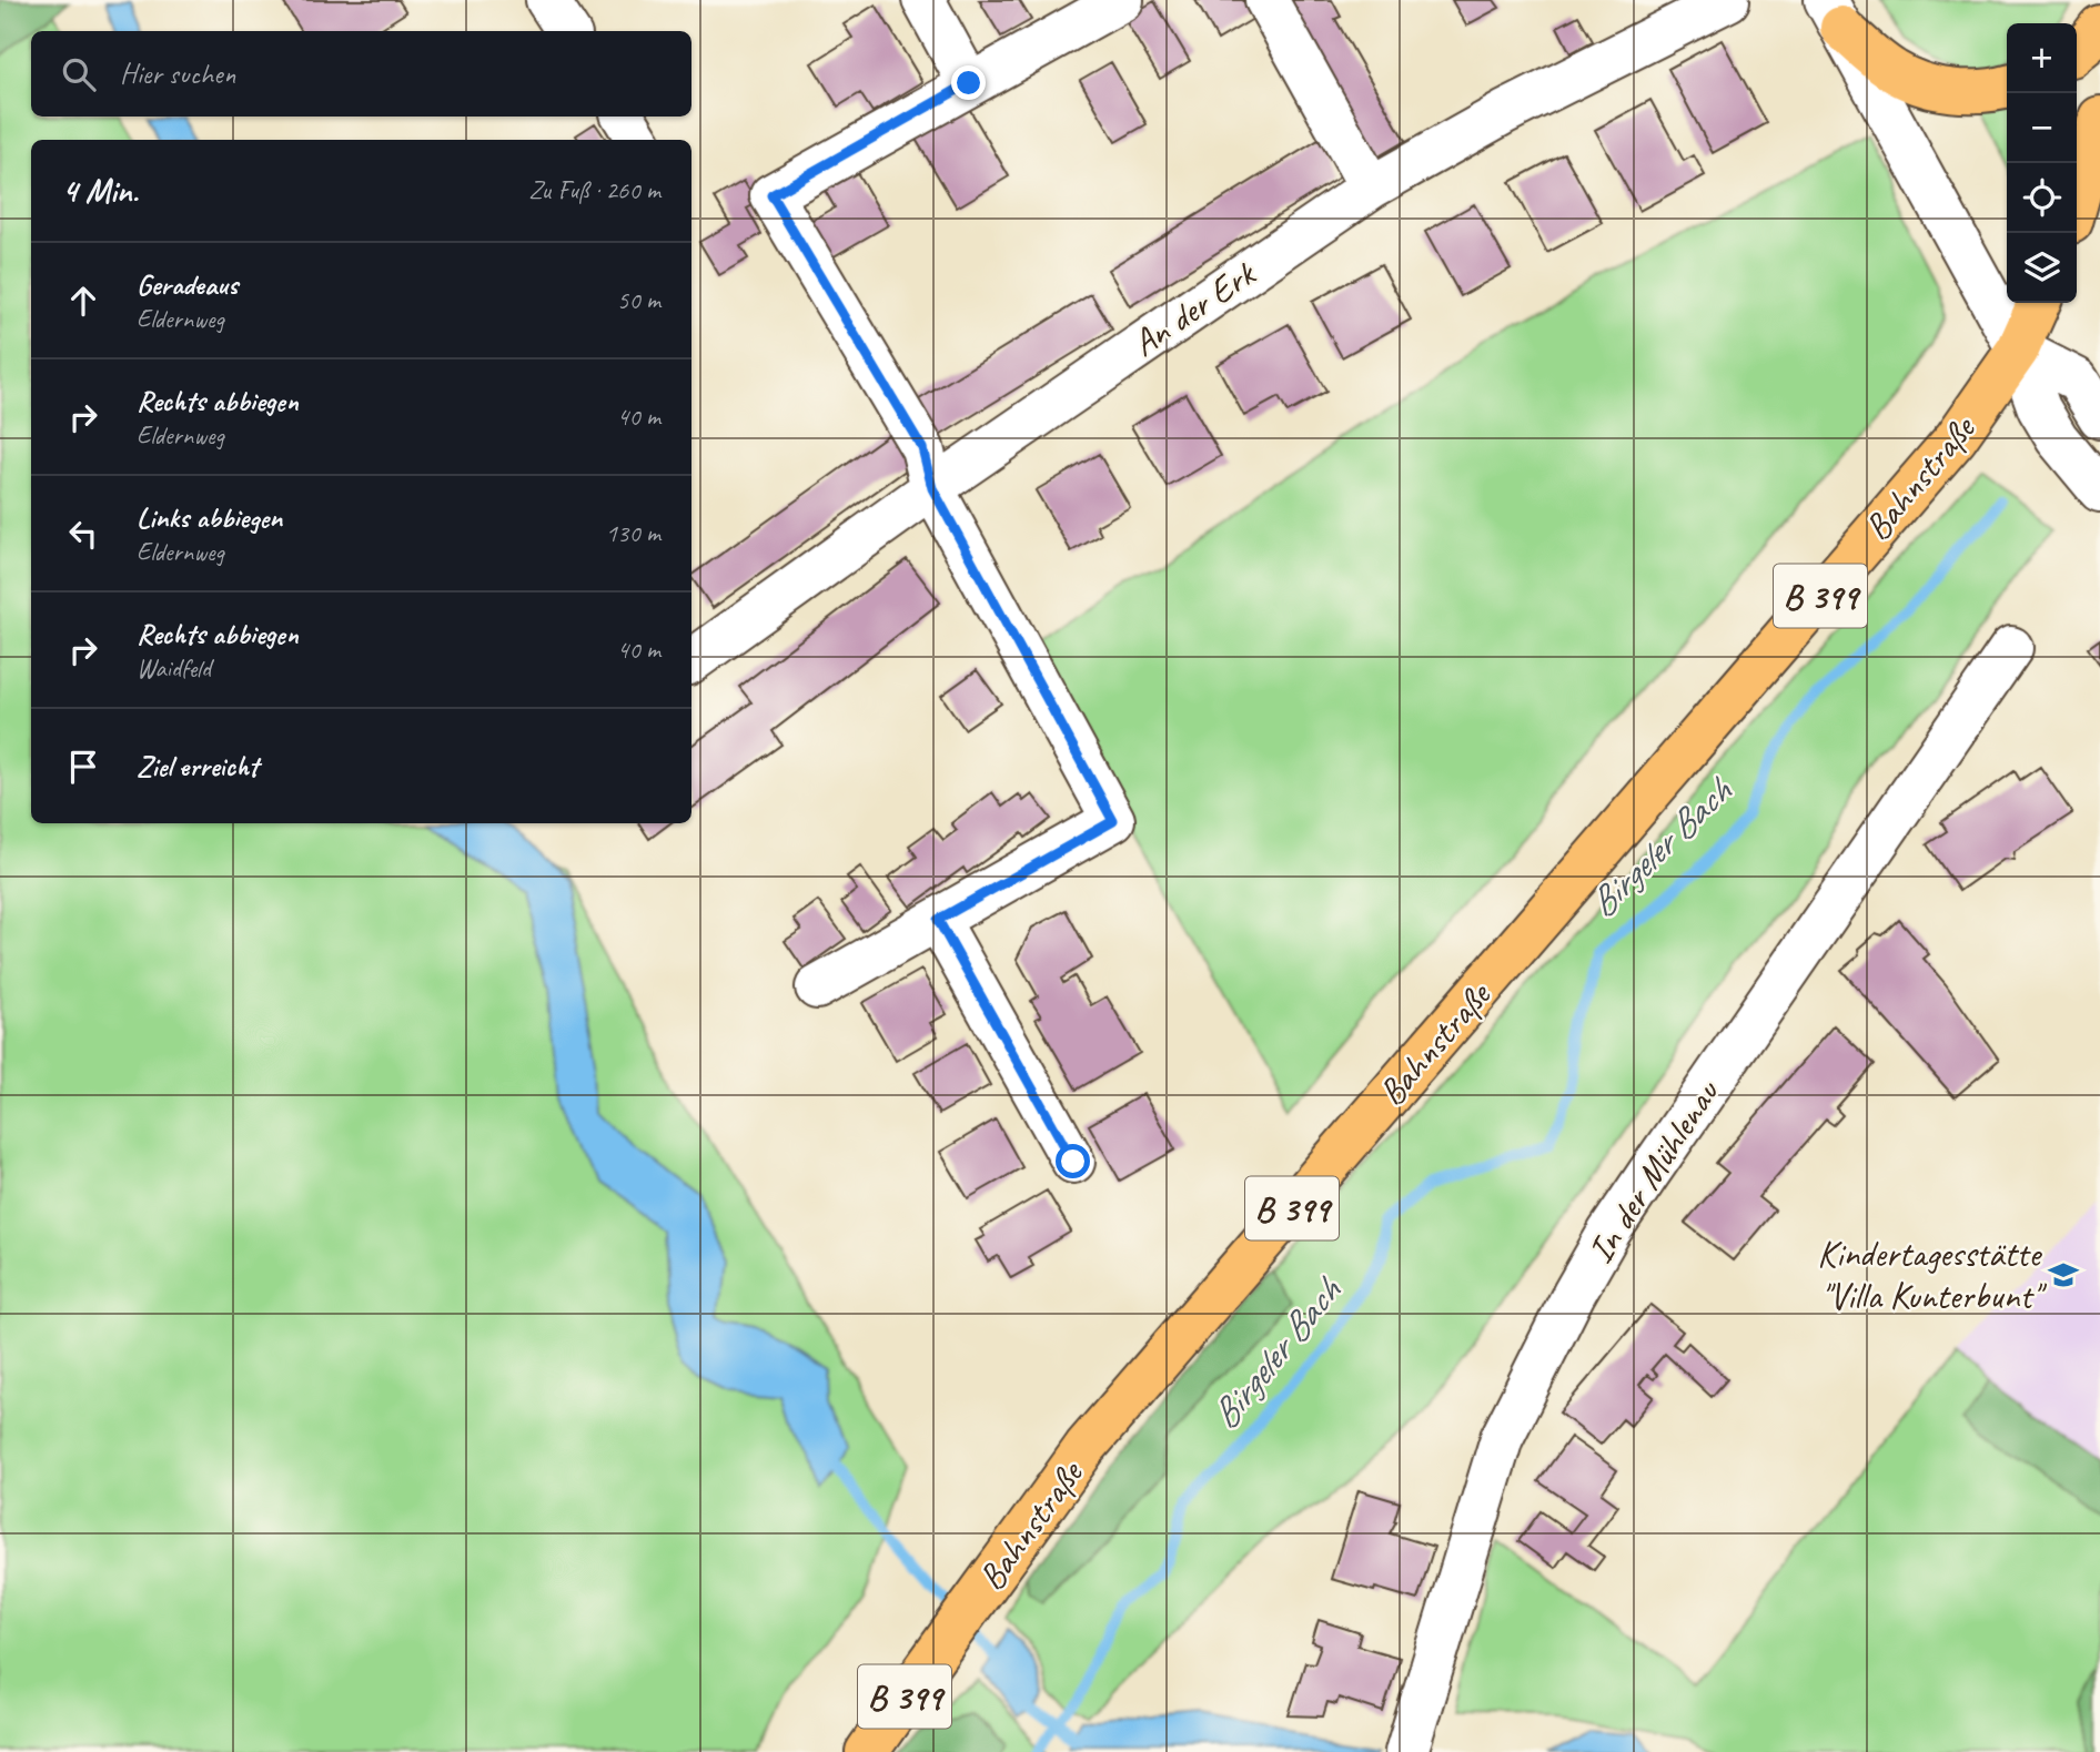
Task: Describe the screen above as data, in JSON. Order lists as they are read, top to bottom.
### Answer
{
  "streets": {
    "main road": ["Bahnstraße", "B 399"],
    "street": ["An der Erk", "In der Mühlenau"]
  },
  "crossings": [
    ["Bahnstraße", "B 399"]
  ],
  "water": ["Birgeler Bach"],
  "places": {
    "school or university": ["Kindertagesstätte \"Villa Kunterbunt\""]
  },
  "page": {
    "map_buttons": ["+", "−"],
    "search": "Hier suchen",
    "heading": ["4 Min.", "Zu Fuß · 260 m"],
    "list": [
      ["Geradeaus", "Eldernweg", "50 m"],
      ["Rechts abbiegen", "Eldernweg", "40 m"],
      ["Links abbiegen", "Eldernweg", "130 m"],
      ["Rechts abbiegen", "Waidfeld", "40 m"],
      "Ziel erreicht"
    ]
  }
}
